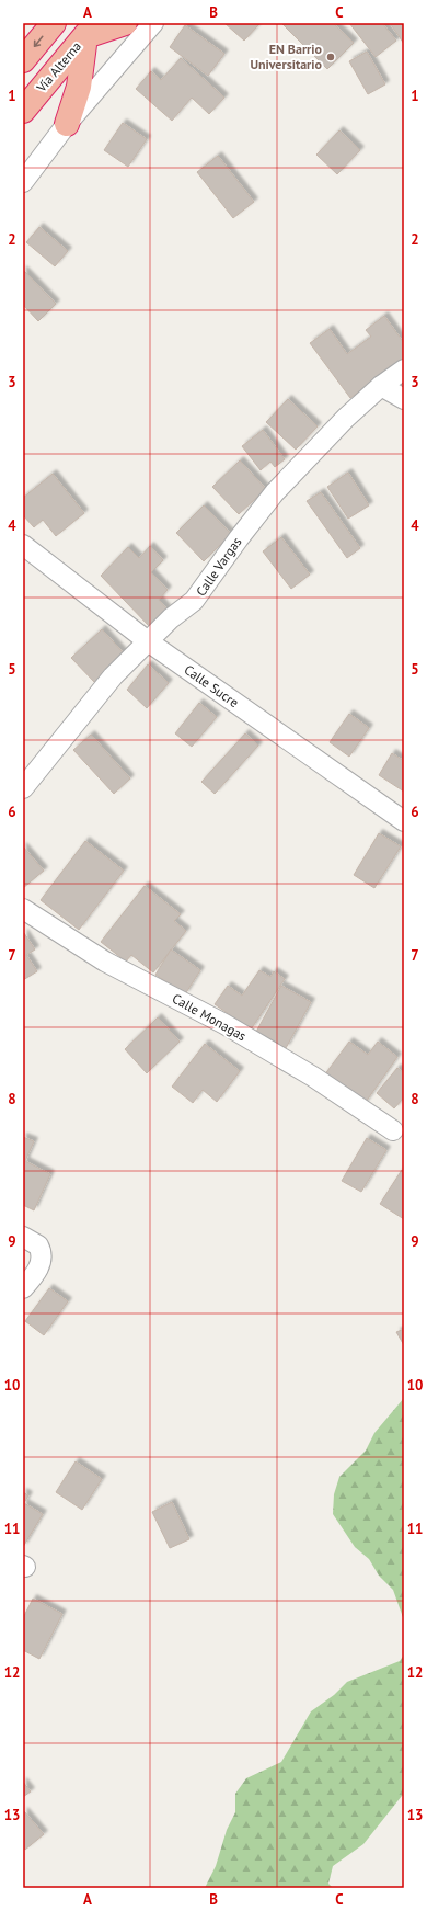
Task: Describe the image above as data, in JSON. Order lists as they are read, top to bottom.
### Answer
{
  "streets": {
    "highway": ["Vía Alterna"],
    "street": ["Calle Vargas", "Calle Sucre", "Calle Monagas"]
  },
  "crossings": [
    ["Calle Vargas", "Calle Sucre"]
  ],
  "places": ["EN Barrio Universitario"],
  "grid": {
    "columns": ["A", "B", "C"],
    "rows": [
      "1",
      "2",
      "3",
      "4",
      "5",
      "6",
      "7",
      "8",
      "9",
      "10",
      "11",
      "12",
      "13"
    ]
  }
}
